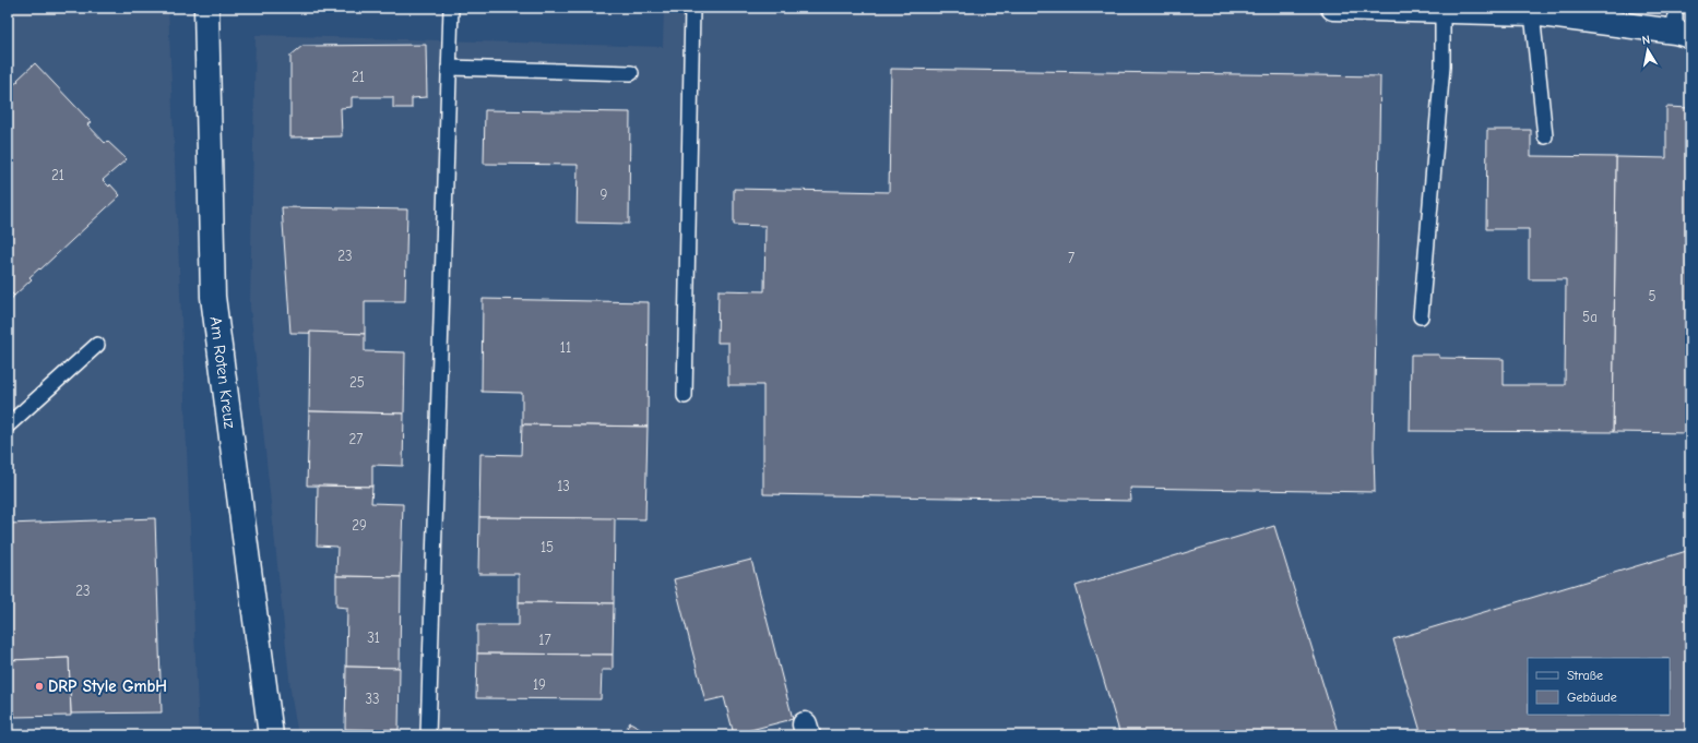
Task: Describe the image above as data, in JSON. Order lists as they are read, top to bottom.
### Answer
{
  "streets": {
    "street": ["Am Roten Kreuz"]
  },
  "places": ["DRP Style GmbH"],
  "house_numbers": [
    "21",
    "21",
    "9",
    "23",
    "7",
    "5",
    "5a",
    "11",
    "25",
    "27",
    "13",
    "29",
    "15",
    "23",
    "31",
    "17",
    "19",
    "33"
  ],
  "legend": ["Straße", "Gebäude"],
  "north": "top"
}
